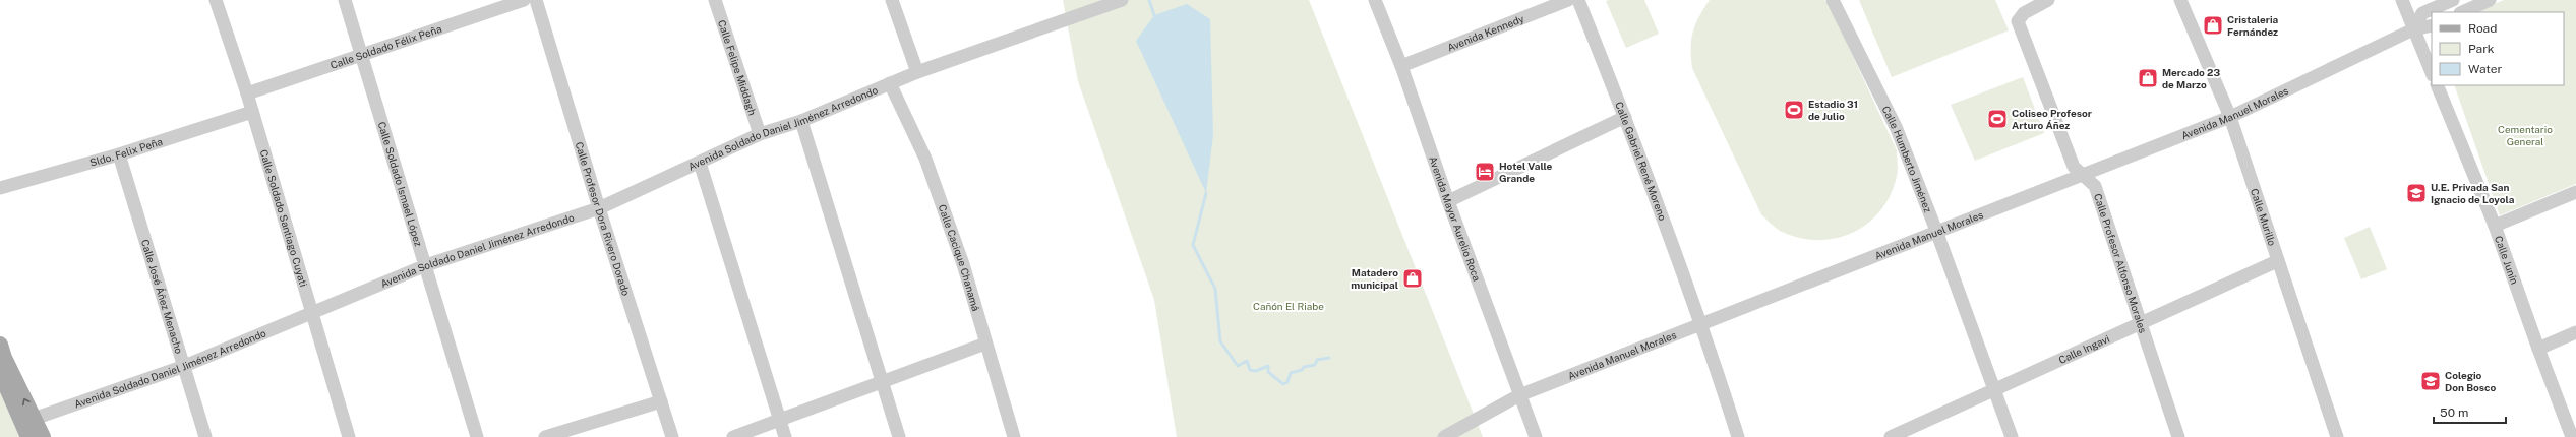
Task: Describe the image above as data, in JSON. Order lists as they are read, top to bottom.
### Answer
{
  "streets": {
    "street": [
      "Avenida Kennedy",
      "Calle Soldado Félix Peña",
      "Calle Felipe Middagh",
      "Avenida Manuel Morales",
      "Avenida Soldado Daniel Jiménez Arredondo",
      "Sldo. Felix Peña",
      "Calle Humberto Jiménez",
      "Calle Gabriel René Moreno",
      "Calle Soldado Ismael López",
      "Calle Murillo",
      "Calle Soldado Santiago Cuyati",
      "Calle Profesor Dora Rivero Dorado",
      "Avenida Mayor Aurelio Roca",
      "Calle Cacique Chanamá",
      "Calle Junín",
      "Calle Profesor Alfonso Morales",
      "Calle José Áñez Menacho",
      "Calle Ingavi"
    ]
  },
  "crossings": [
    ["Avenida Kennedy", "Avenida Mayor Aurelio Roca"],
    ["Calle Soldado Félix Peña", "Calle Soldado Ismael López"],
    ["Calle Soldado Félix Peña", "Calle Soldado Santiago Cuyati"],
    ["Calle Felipe Middagh", "Avenida Soldado Daniel Jiménez Arredondo"],
    ["Avenida Manuel Morales", "Calle Humberto Jiménez"],
    ["Avenida Manuel Morales", "Calle Gabriel René Moreno"],
    ["Avenida Manuel Morales", "Calle Murillo"],
    ["Avenida Manuel Morales", "Avenida Mayor Aurelio Roca"],
    ["Avenida Manuel Morales", "Calle Profesor Alfonso Morales"],
    ["Avenida Soldado Daniel Jiménez Arredondo", "Calle Soldado Ismael López"],
    ["Avenida Soldado Daniel Jiménez Arredondo", "Calle Soldado Santiago Cuyati"],
    ["Avenida Soldado Daniel Jiménez Arredondo", "Calle Profesor Dora Rivero Dorado"],
    ["Avenida Soldado Daniel Jiménez Arredondo", "Calle Cacique Chanamá"],
    ["Avenida Soldado Daniel Jiménez Arredondo", "Calle José Áñez Menacho"],
    ["Sldo. Felix Peña", "Calle Soldado Santiago Cuyati"],
    ["Sldo. Felix Peña", "Calle José Áñez Menacho"],
    ["Calle Humberto Jiménez", "Calle Ingavi"],
    ["Calle Murillo", "Calle Ingavi"],
    ["Calle Profesor Alfonso Morales", "Calle Ingavi"]
  ],
  "parks": ["Cementario General", "Cañón El Riabe"],
  "places": {
    "shop": ["Cristaleria Fernández", "Mercado 23 de Marzo", "Matadero municipal"],
    "sports": ["Estadio 31 de Julio", "Coliseo Profesor Arturo Áñez"],
    "hotel": ["Hotel Valle Grande"],
    "school or university": ["U.E. Privada San Ignacio de Loyola", "Colegio Don Bosco"]
  },
  "legend": ["Road", "Park", "Water"],
  "scale_bar": "50 m"
}
